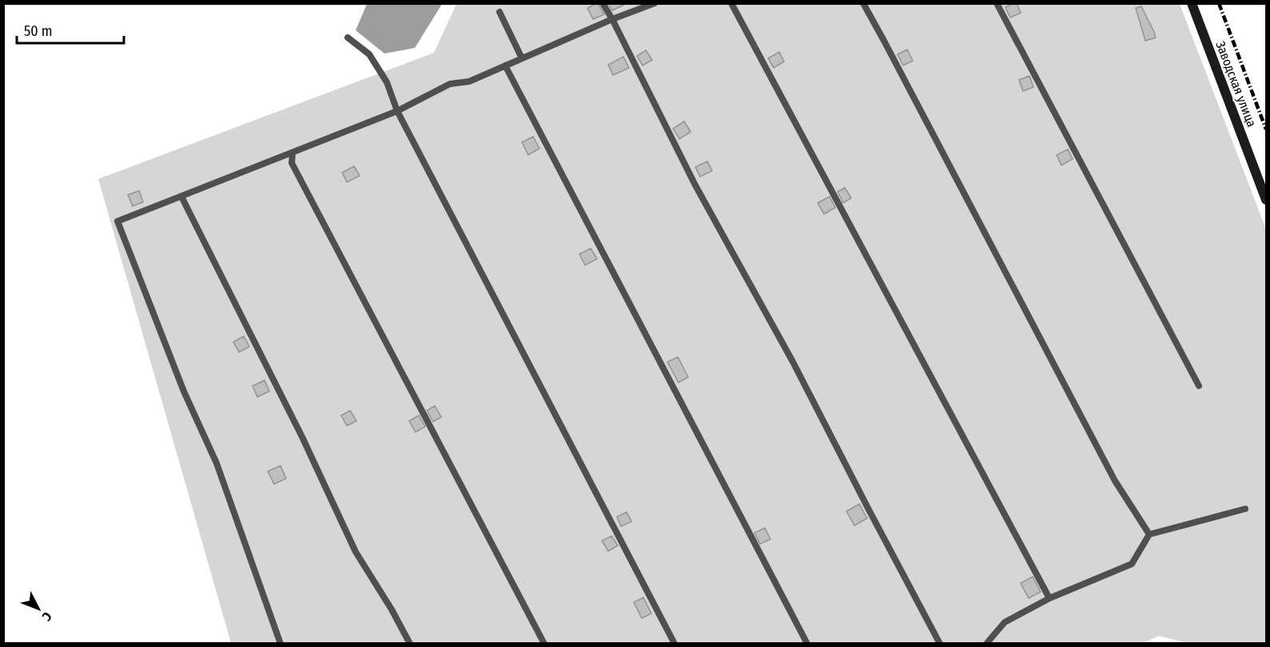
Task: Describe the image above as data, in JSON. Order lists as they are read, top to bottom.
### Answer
{
  "streets": {
    "street": ["Заводская улица"]
  },
  "scale_bar": "50 m",
  "north": "bottom right"
}
